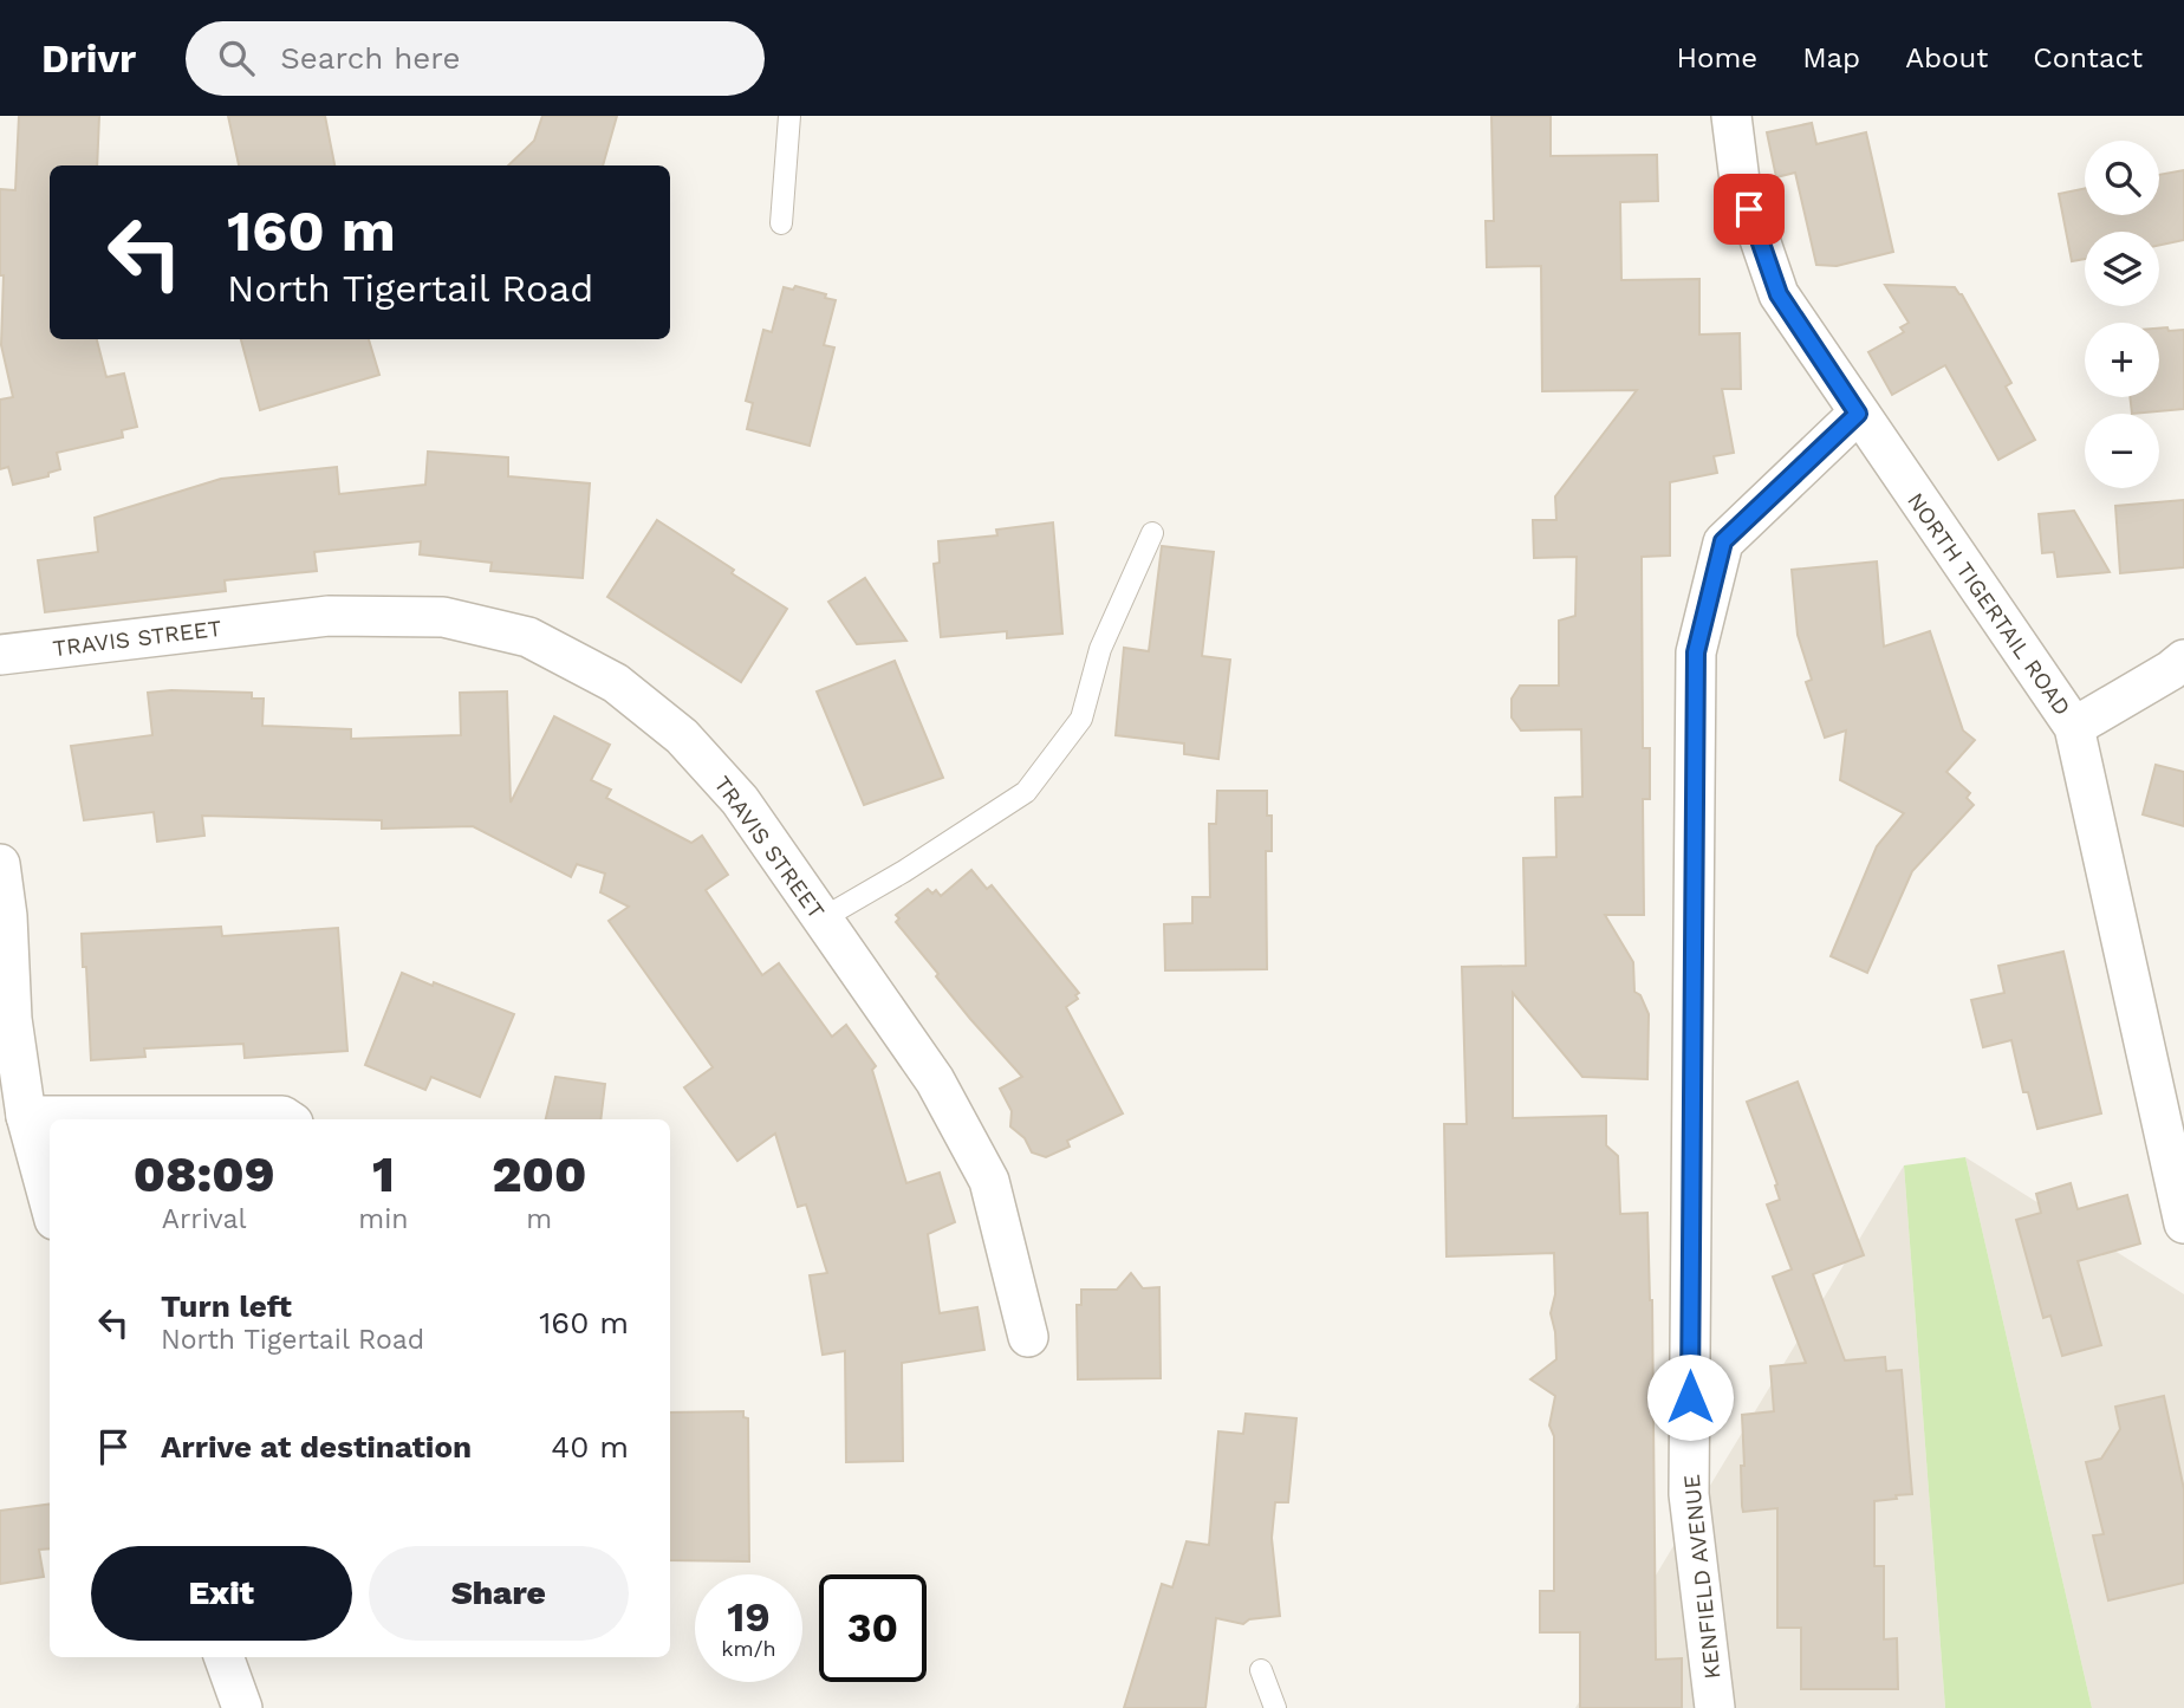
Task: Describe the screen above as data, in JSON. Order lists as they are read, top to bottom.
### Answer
{
  "streets": {
    "street": ["NORTH TIGERTAIL ROAD", "TRAVIS STREET", "KENFIELD AVENUE"]
  },
  "crossings": [
    ["NORTH TIGERTAIL ROAD", "KENFIELD AVENUE"]
  ],
  "page": {
    "header": "Drivr",
    "search": "Search here",
    "nav": [
      "Home",
      "Map",
      "About",
      "Contact"
    ],
    "map_buttons": ["+", "−"],
    "turn": ["160 m", "North Tigertail Road"],
    "eta": [
      "08:09",
      "Arrival",
      "1",
      "min",
      "200",
      "m"
    ],
    "list": [
      {
        "name": "Turn left",
        "note": "North Tigertail Road",
        "value": "160 m"
      },
      {
        "name": "Arrive at destination",
        "value": "40 m"
      }
    ],
    "buttons": ["Exit", "Share"],
    "speed": "19 km/h",
    "limit": "30"
  }
}
